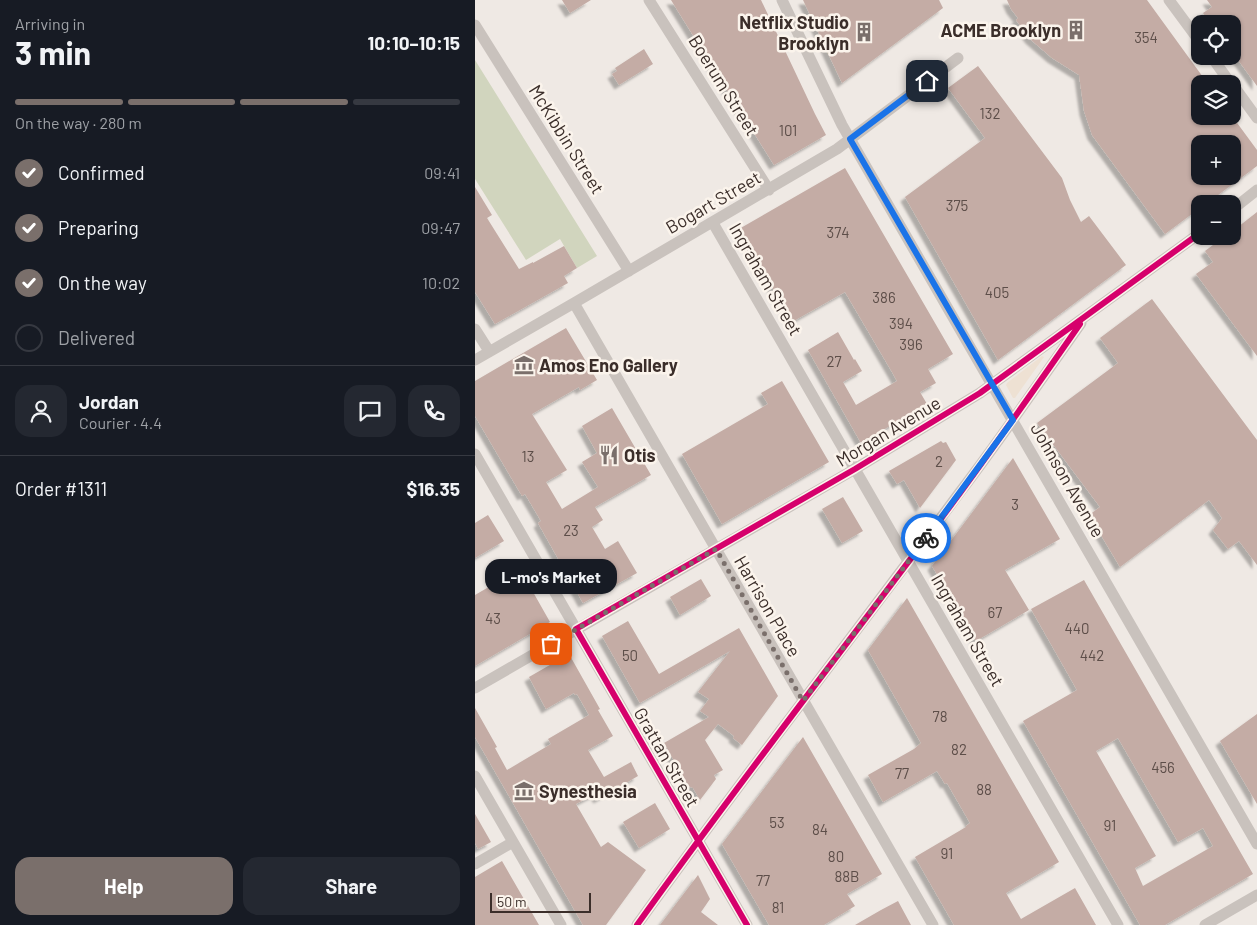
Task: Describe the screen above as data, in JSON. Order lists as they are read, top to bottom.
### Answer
{
  "streets": {
    "street": [
      "Boerum Street",
      "McKibbin Street",
      "Bogart Street",
      "Ingraham Street",
      "Morgan Avenue",
      "Johnson Avenue",
      "Harrison Place",
      "Grattan Street"
    ]
  },
  "crossings": [
    ["Boerum Street", "Bogart Street"],
    ["McKibbin Street", "Bogart Street"],
    ["Bogart Street", "Ingraham Street"],
    ["Bogart Street", "Johnson Avenue"],
    ["Bogart Street", "Harrison Place"],
    ["Ingraham Street", "Morgan Avenue"],
    ["Morgan Avenue", "Johnson Avenue"],
    ["Morgan Avenue", "Harrison Place"],
    ["Morgan Avenue", "Grattan Street"]
  ],
  "places": {
    "building": ["ACME Brooklyn", "Netflix Studio Brooklyn"],
    "museum": ["Amos Eno Gallery", "Synesthesia"],
    "restaurant": ["Otis"],
    "other": ["L-mo's Market"]
  },
  "house_numbers": [
    "354",
    "132",
    "101",
    "375",
    "374",
    "405",
    "386",
    "394",
    "396",
    "27",
    "13",
    "2",
    "3",
    "23",
    "67",
    "43",
    "440",
    "50",
    "442",
    "78",
    "82",
    "456",
    "77",
    "88",
    "53",
    "91",
    "84",
    "91",
    "80",
    "88B",
    "77",
    "81"
  ],
  "scale_bar": "50 m",
  "page": {
    "heading": ["3 min", "Arriving in", "10:10–10:15"],
    "panel": [
      "Jordan",
      "Courier · 4.4",
      "Order #1311",
      "$16.35"
    ],
    "map_buttons": ["+", "−"],
    "bar": "On the way · 280 m",
    "list": [
      ["Confirmed", "09:41"],
      ["Preparing", "09:47"],
      ["On the way", "10:02"],
      "Delivered"
    ],
    "bubble": "L-mo's Market",
    "buttons": ["Help", "Share"],
    "scale": "50 m"
  }
}
